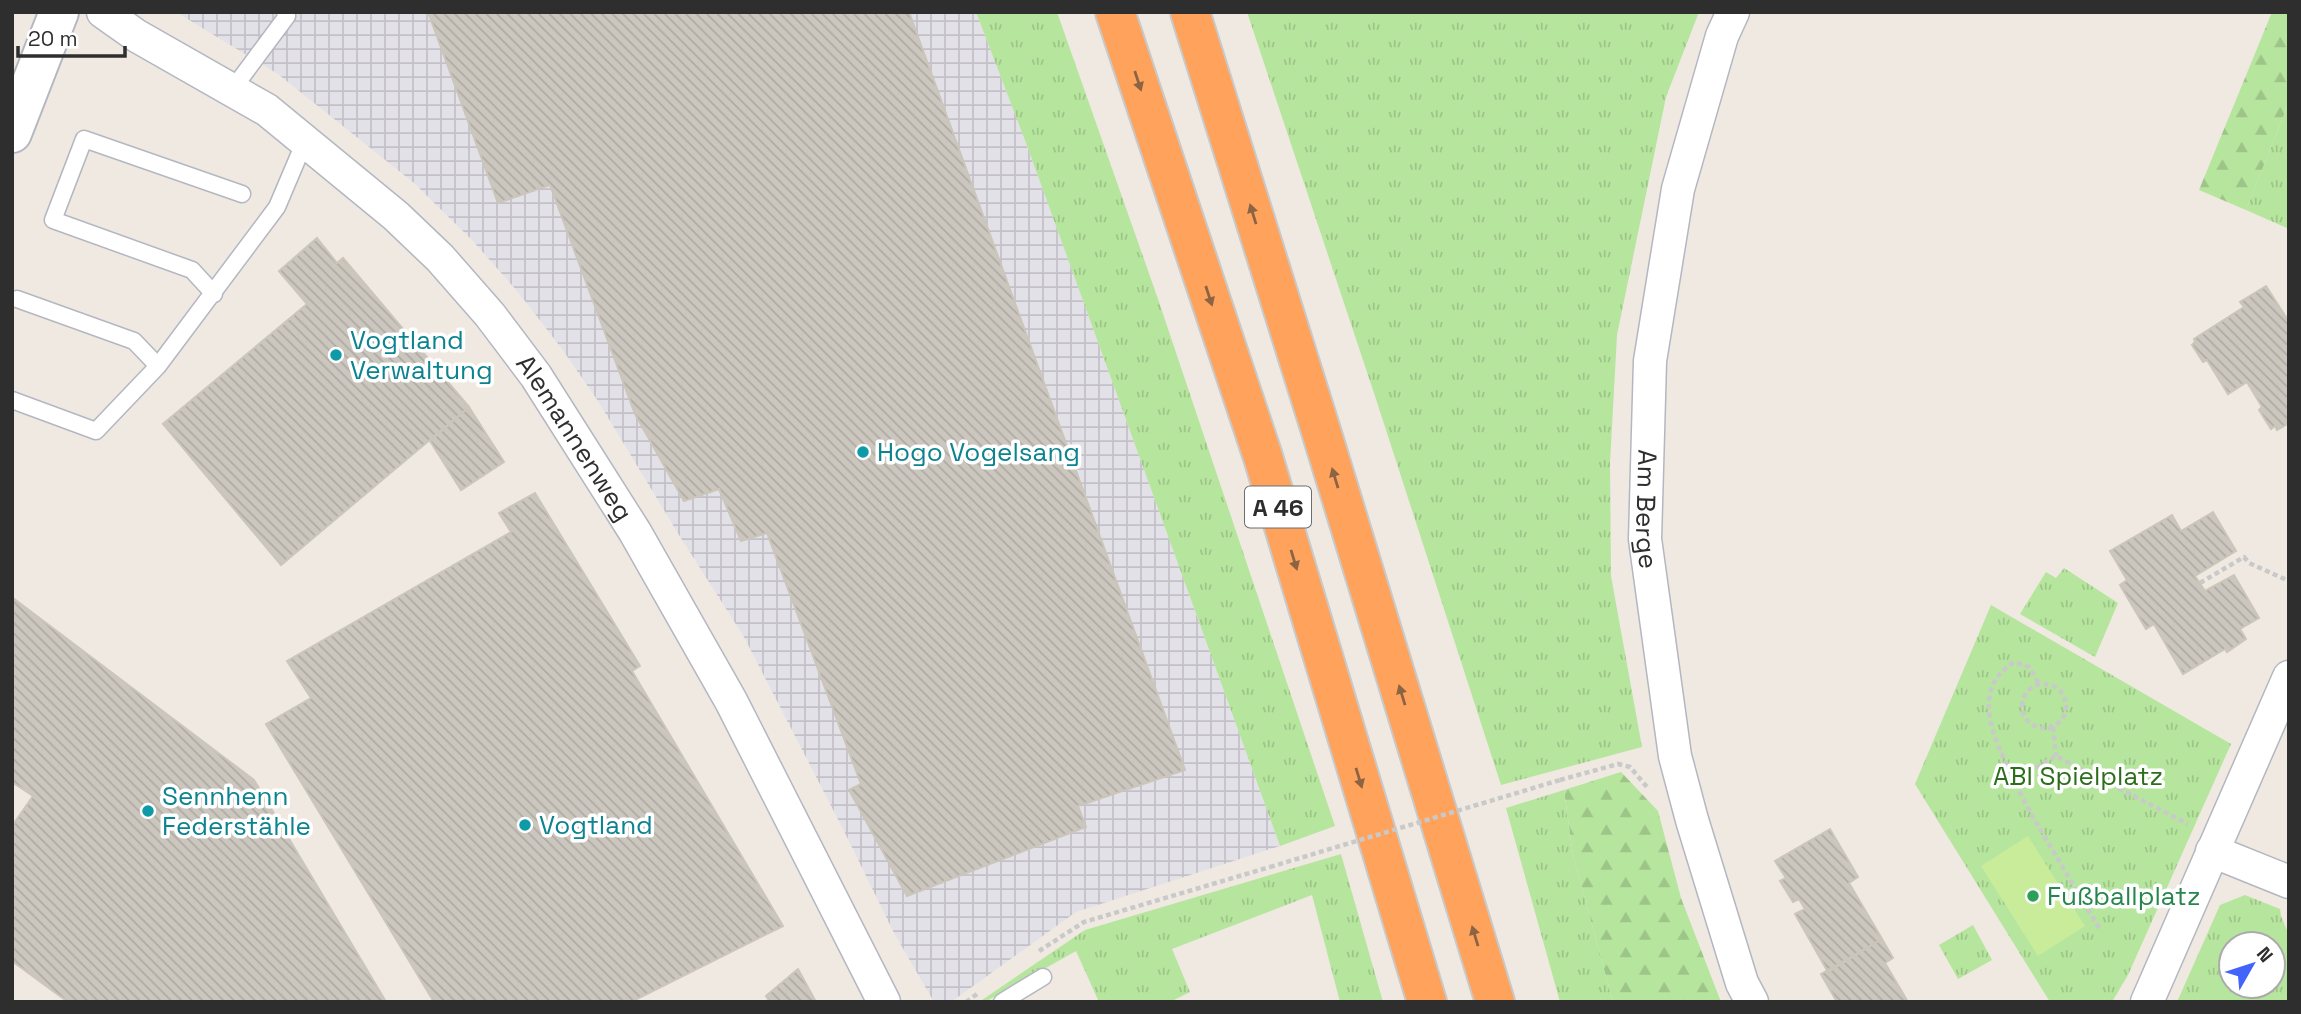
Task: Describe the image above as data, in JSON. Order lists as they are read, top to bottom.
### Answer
{
  "streets": {
    "highway": ["A 46"],
    "street": ["Alemannenweg", "Am Berge"]
  },
  "parks": ["ABI Spielplatz"],
  "places": [
    "Vogtland Verwaltung",
    "Hogo Vogelsang",
    "Sennhenn Federstähle",
    "Vogtland",
    "Fußballplatz"
  ],
  "scale_bar": "20 m",
  "north": "top right"
}
